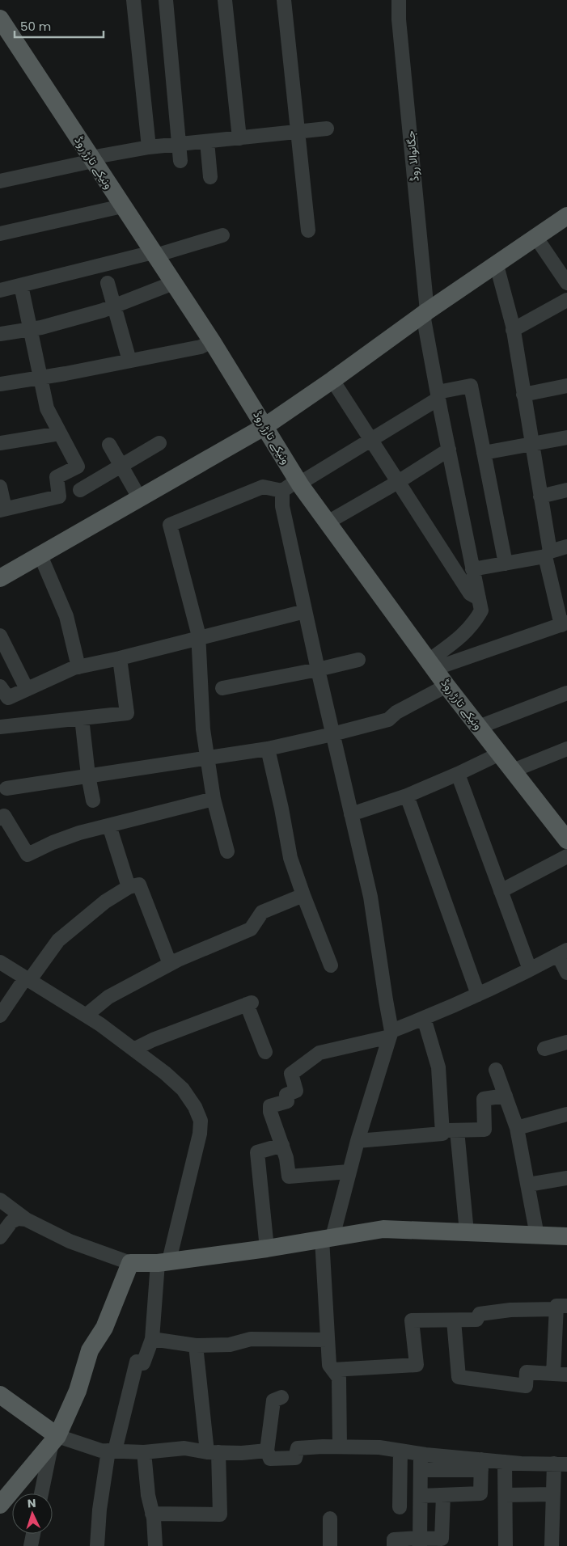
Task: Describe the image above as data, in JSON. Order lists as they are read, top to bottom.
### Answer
{
  "streets": {
    "main road": ["ونیکے تارڑ روڈ"],
    "street": ["جگانوالا روڈ"]
  },
  "crossings": [
    ["جگانوالا روڈ", "ونیکے تارڑ روڈ"]
  ],
  "scale_bar": "50 m",
  "north": "top"
}
